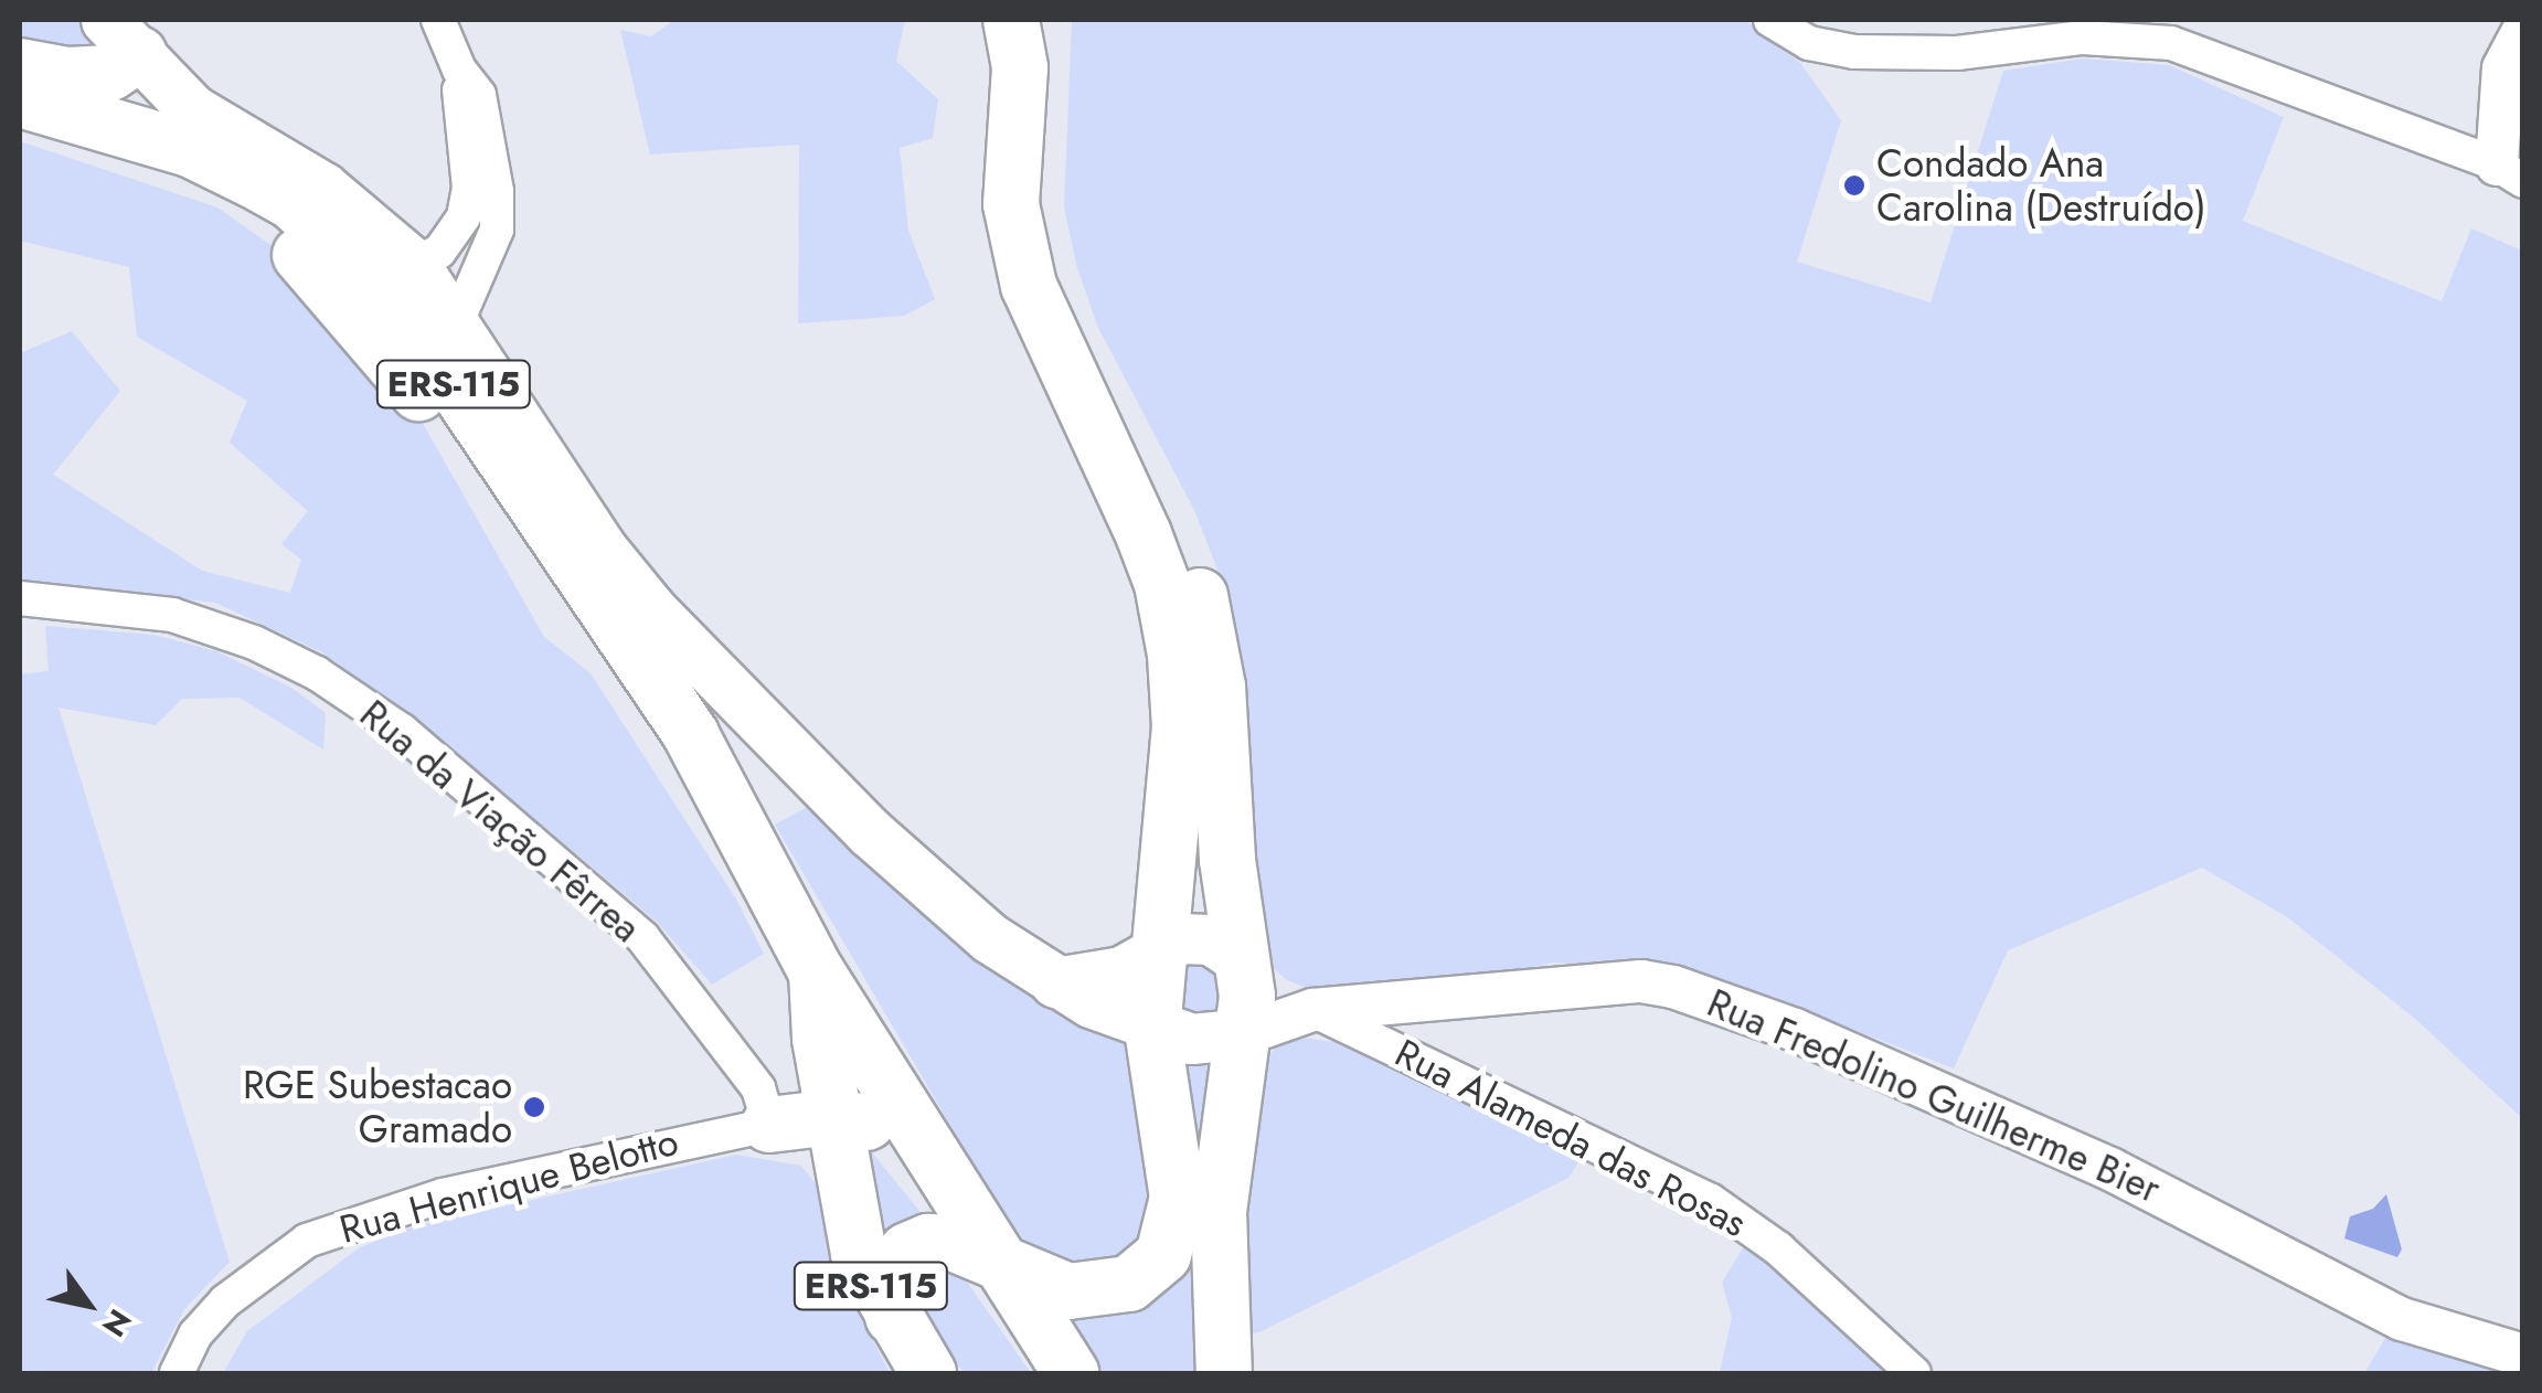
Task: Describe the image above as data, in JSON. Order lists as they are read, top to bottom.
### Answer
{
  "streets": {
    "main road": ["ERS-115", "Rua Fredolino Guilherme Bier"],
    "street": ["Rua da Viação Fêrrea", "Rua Alameda das Rosas", "Rua Henrique Belotto"]
  },
  "crossings": [
    ["Rua da Viação Fêrrea", "Rua Henrique Belotto"],
    ["Rua Fredolino Guilherme Bier", "Rua Alameda das Rosas"]
  ],
  "places": ["Condado Ana Carolina (Destruído)", "RGE Subestacao Gramado"],
  "north": "bottom right"
}
